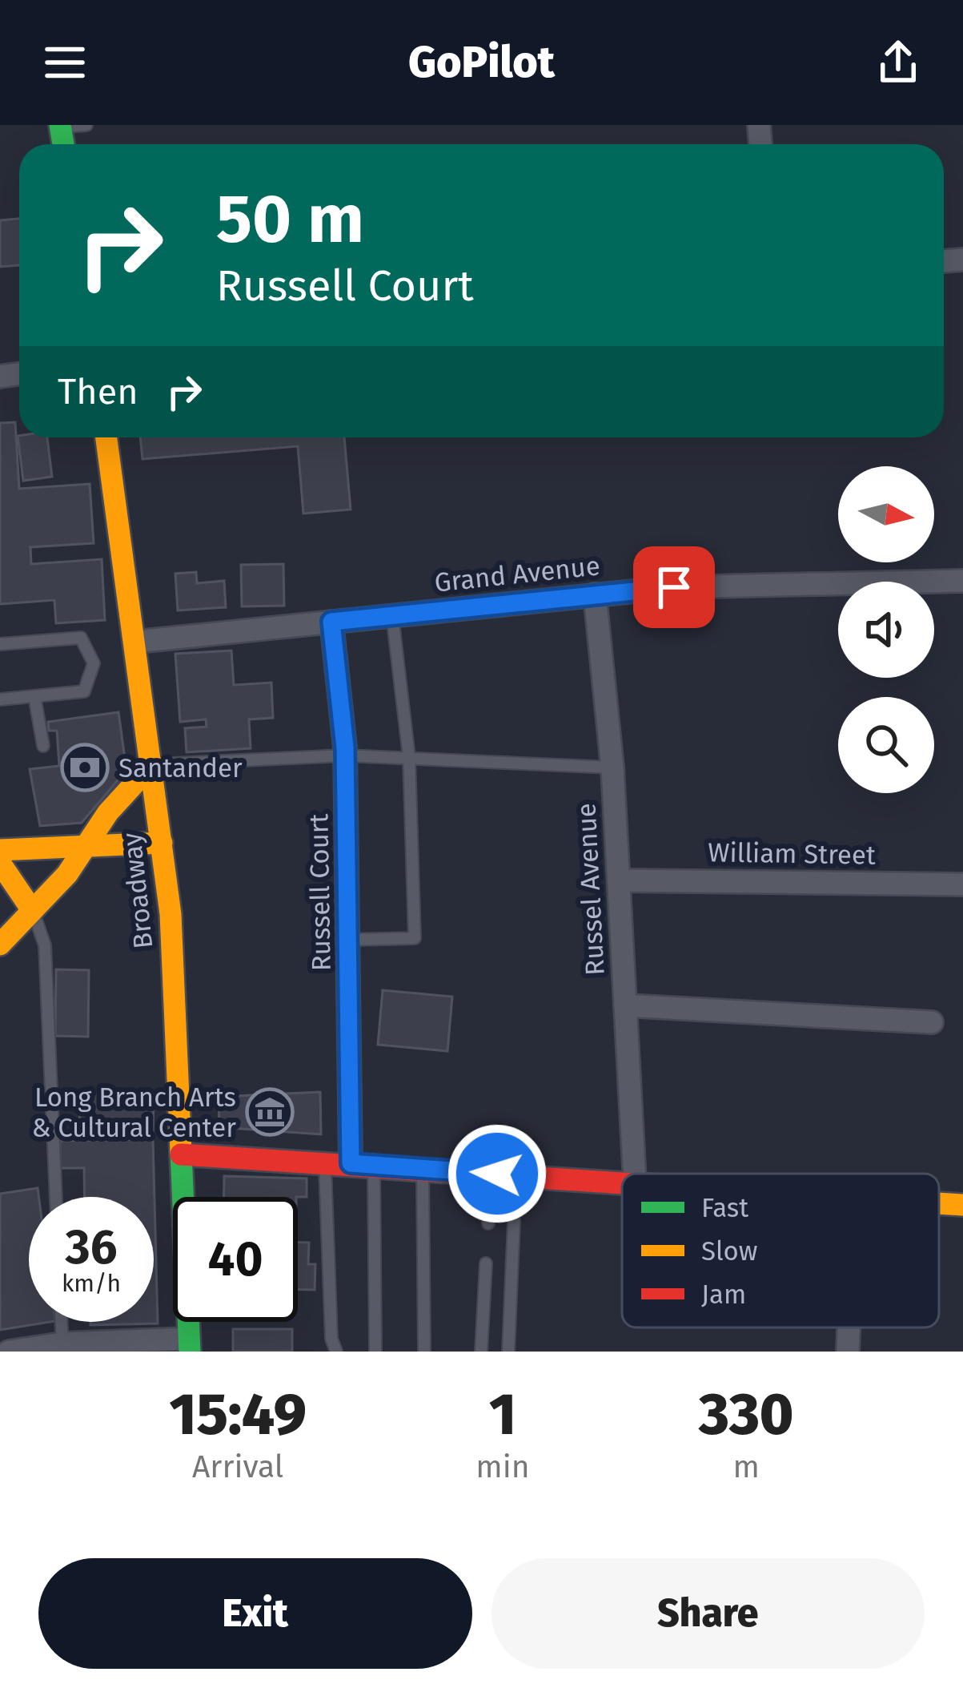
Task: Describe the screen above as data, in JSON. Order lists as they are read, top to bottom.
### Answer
{
  "streets": {
    "street": [
      "Grand Avenue",
      "William Street",
      "Russel Avenue",
      "Broadway",
      "Russell Court"
    ]
  },
  "crossings": [
    ["Grand Avenue", "Russel Avenue"],
    ["Grand Avenue", "Broadway"],
    ["Grand Avenue", "Russell Court"],
    ["William Street", "Russel Avenue"]
  ],
  "places": {
    "bank": ["Santander"],
    "museum": ["Long Branch Arts & Cultural Center"]
  },
  "legend": ["Fast", "Slow", "Jam"],
  "north": "right",
  "page": {
    "header": "GoPilot",
    "turn": ["50 m", "Russell Court"],
    "then": "Then",
    "speed": "36 km/h",
    "limit": "40",
    "eta": [
      "15:49",
      "Arrival",
      "1",
      "min",
      "330",
      "m"
    ],
    "buttons": ["Exit", "Share"]
  }
}
